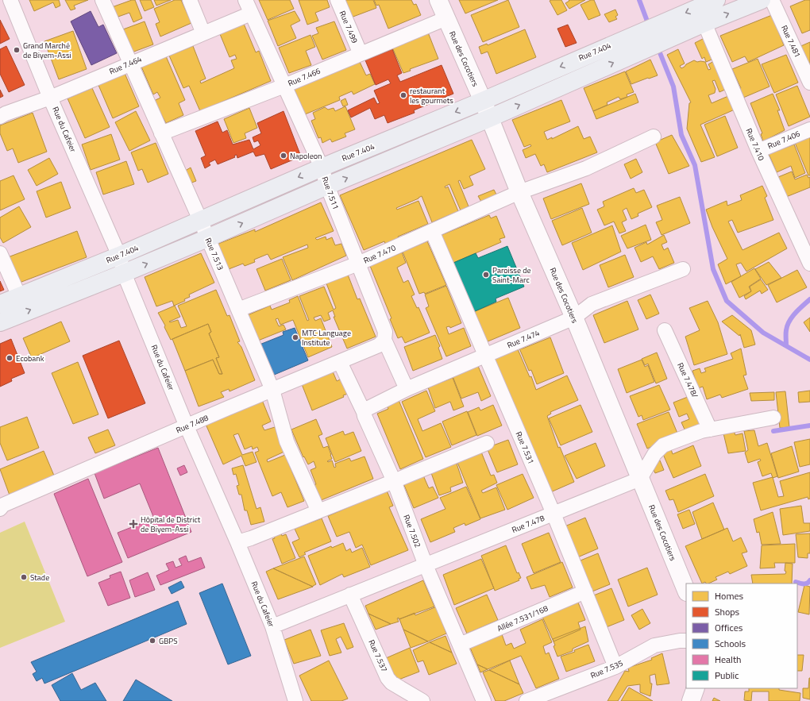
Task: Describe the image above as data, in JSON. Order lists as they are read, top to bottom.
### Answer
{
  "streets": {
    "main road": ["Rue 7.404"],
    "street": [
      "Rue 7.499",
      "Rue 7.481",
      "Rue des Cocotiers",
      "Rue 7.464",
      "Rue 7.466",
      "Rue du Cafeier",
      "Rue 7.406",
      "Rue 7.410",
      "Rue 7.511",
      "Rue 7.513",
      "Rue 7.470",
      "Rue 7.474",
      "Rue 7.478/",
      "Rue 7.488",
      "Rue 7.531",
      "Rue 7.478",
      "Rue 7.502",
      "Allée 7.531/168",
      "Rue 7.537",
      "Rue 7.535"
    ]
  },
  "crossings": [
    ["Rue 7.499", "Rue 7.466"],
    ["Rue 7.404", "Rue des Cocotiers"],
    ["Rue 7.404", "Rue du Cafeier"],
    ["Rue 7.404", "Rue 7.511"],
    ["Rue 7.404", "Rue 7.513"],
    ["Rue des Cocotiers", "Rue 7.466"],
    ["Rue des Cocotiers", "Rue 7.470"],
    ["Rue des Cocotiers", "Rue 7.474"],
    ["Rue des Cocotiers", "Rue 7.478"],
    ["Rue 7.464", "Rue du Cafeier"],
    ["Rue 7.464", "Rue 7.511"],
    ["Rue 7.464", "Rue 7.513"],
    ["Rue 7.466", "Rue 7.511"],
    ["Rue 7.466", "Rue 7.513"],
    ["Rue du Cafeier", "Rue 7.488"],
    ["Rue du Cafeier", "Rue 7.478"],
    ["Rue 7.406", "Rue 7.410"],
    ["Rue 7.511", "Rue 7.470"],
    ["Rue 7.511", "Rue 7.474"],
    ["Rue 7.511", "Rue 7.488"],
    ["Rue 7.513", "Rue 7.470"],
    ["Rue 7.513", "Rue 7.488"],
    ["Rue 7.470", "Rue 7.531"],
    ["Rue 7.474", "Rue 7.531"],
    ["Rue 7.474", "Rue 7.502"],
    ["Rue 7.488", "Rue 7.502"],
    ["Rue 7.531", "Rue 7.478"],
    ["Rue 7.531", "Allée 7.531/168"],
    ["Rue 7.531", "Rue 7.535"],
    ["Rue 7.478", "Rue 7.502"],
    ["Rue 7.478", "Rue 7.537"],
    ["Rue 7.502", "Allée 7.531/168"]
  ],
  "places": {
    "other": [
      "Grand Marché de Biyem-Assi",
      "restaurant les gourmets",
      "Napoleon",
      "Paroisse de Saint-Marc",
      "MTC Language Institute",
      "Ecobank",
      "Stade",
      "GBPS"
    ],
    "health": ["Hôpital de District de Biyem-Assi"]
  },
  "legend": [
    "Homes",
    "Shops",
    "Offices",
    "Schools",
    "Health",
    "Public"
  ]
}
